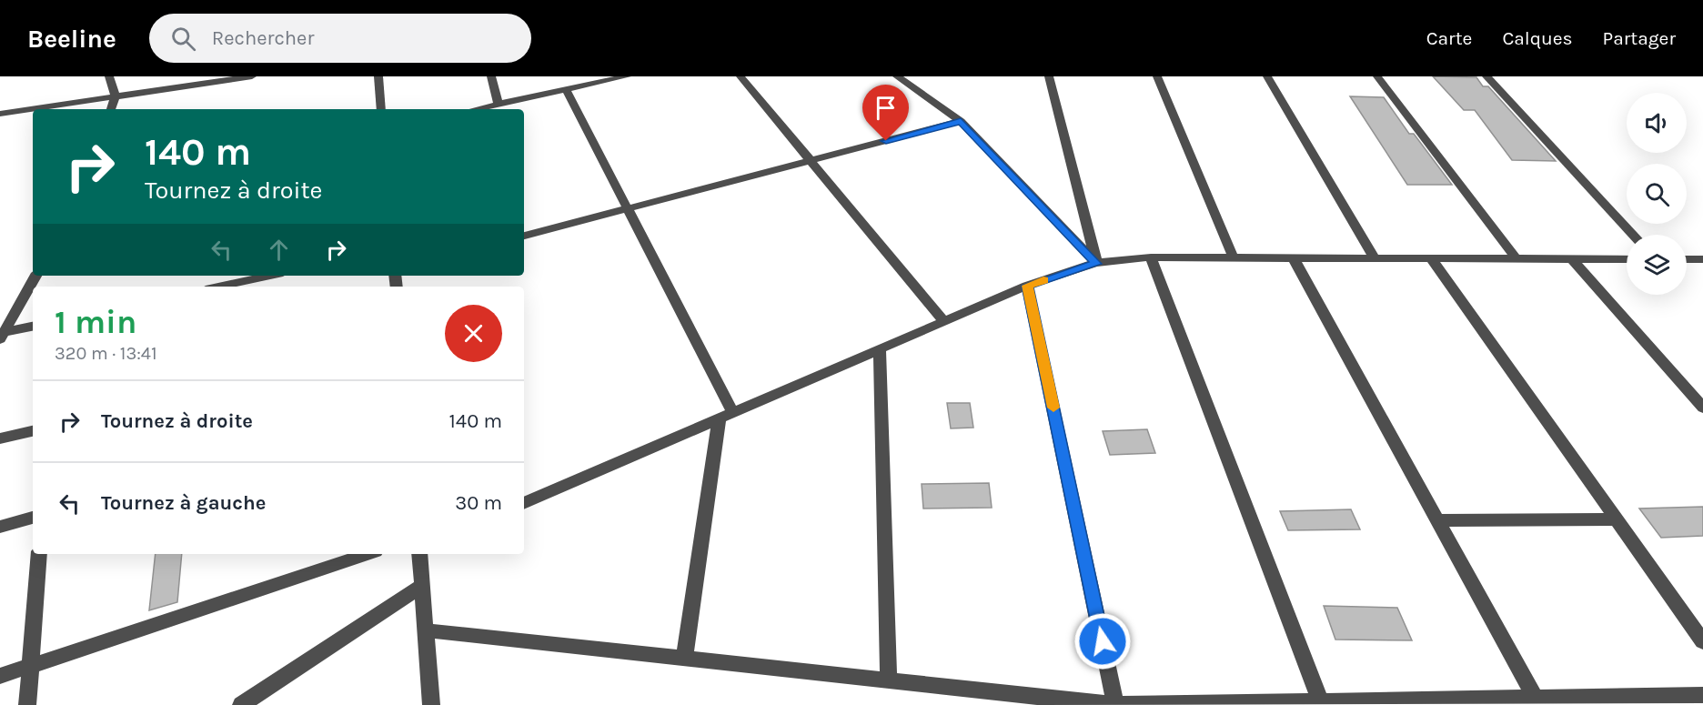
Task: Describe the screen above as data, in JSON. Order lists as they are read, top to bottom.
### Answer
{
  "page": {
    "header": "Beeline",
    "search": "Rechercher",
    "nav": ["Carte", "Calques", "Partager"],
    "turn": ["140 m", "Tournez à droite"],
    "heading": ["1 min", "320 m · 13:41"],
    "list": [
      {
        "name": "Tournez à droite",
        "value": "140 m"
      },
      {
        "name": "Tournez à gauche",
        "value": "30 m"
      }
    ]
  }
}
